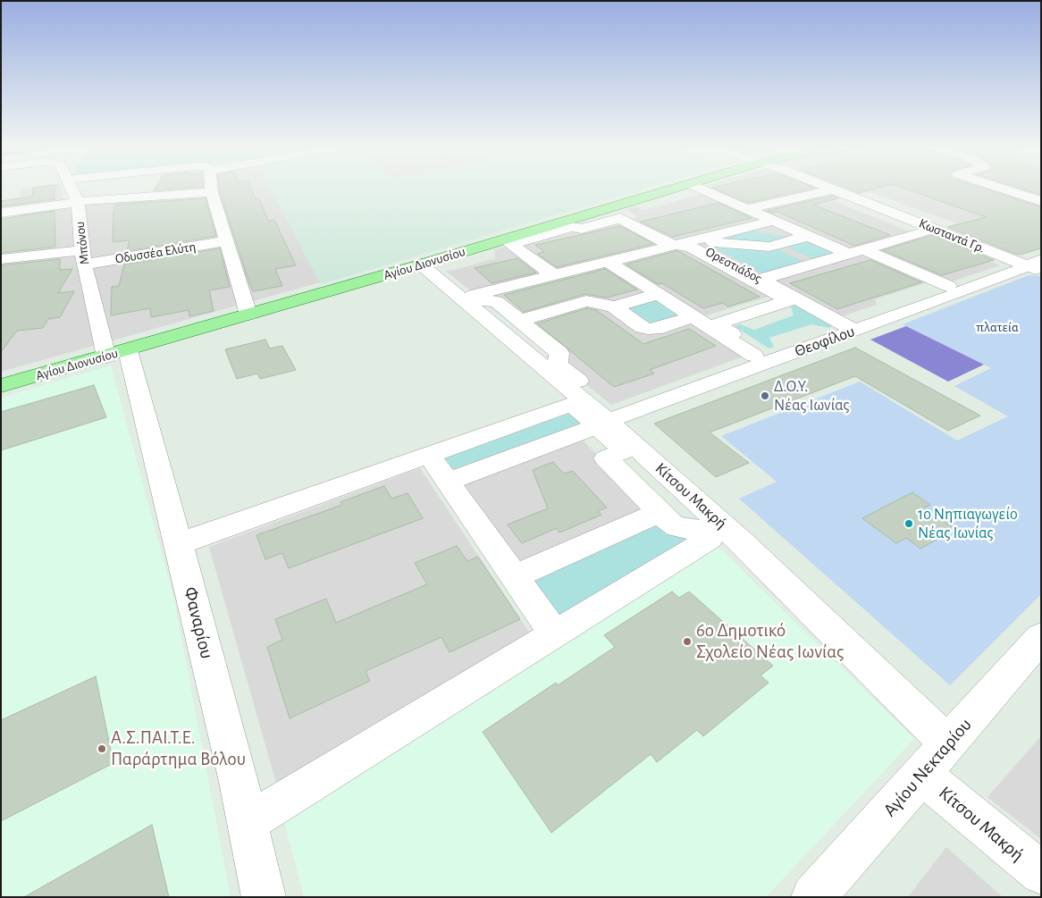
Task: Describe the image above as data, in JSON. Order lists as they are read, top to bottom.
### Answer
{
  "streets": {
    "main road": ["Αγίου Διονυσίου"],
    "street": [
      "Κωσταντά Γρ.",
      "Μπόνου",
      "Οδυσσέα Ελύτη",
      "Ορεστιάδος",
      "Θεοφίλου",
      "Κίτσου Μακρή",
      "Φαναρίου",
      "Αγίου Νεκταρίου"
    ]
  },
  "crossings": [
    ["Κωσταντά Γρ.", "Θεοφίλου"],
    ["Μπόνου", "Οδυσσέα Ελύτη"],
    ["Μπόνου", "Αγίου Διονυσίου"],
    ["Μπόνου", "Φαναρίου"],
    ["Αγίου Διονυσίου", "Κίτσου Μακρή"],
    ["Αγίου Διονυσίου", "Φαναρίου"],
    ["Ορεστιάδος", "Θεοφίλου"],
    ["Θεοφίλου", "Κίτσου Μακρή"],
    ["Κίτσου Μακρή", "Αγίου Νεκταρίου"]
  ],
  "parks": ["πλατεία"],
  "places": [
    "Δ.Ο.Υ. Νέας Ιωνίας",
    "1ο Νηπιαγωγείο Νέας Ιωνίας",
    "6ο Δημοτικό Σχολείο Νέας Ιωνίας",
    "Α.Σ.ΠΑΙ.Τ.Ε. Παράρτημα Βόλου"
  ]
}
